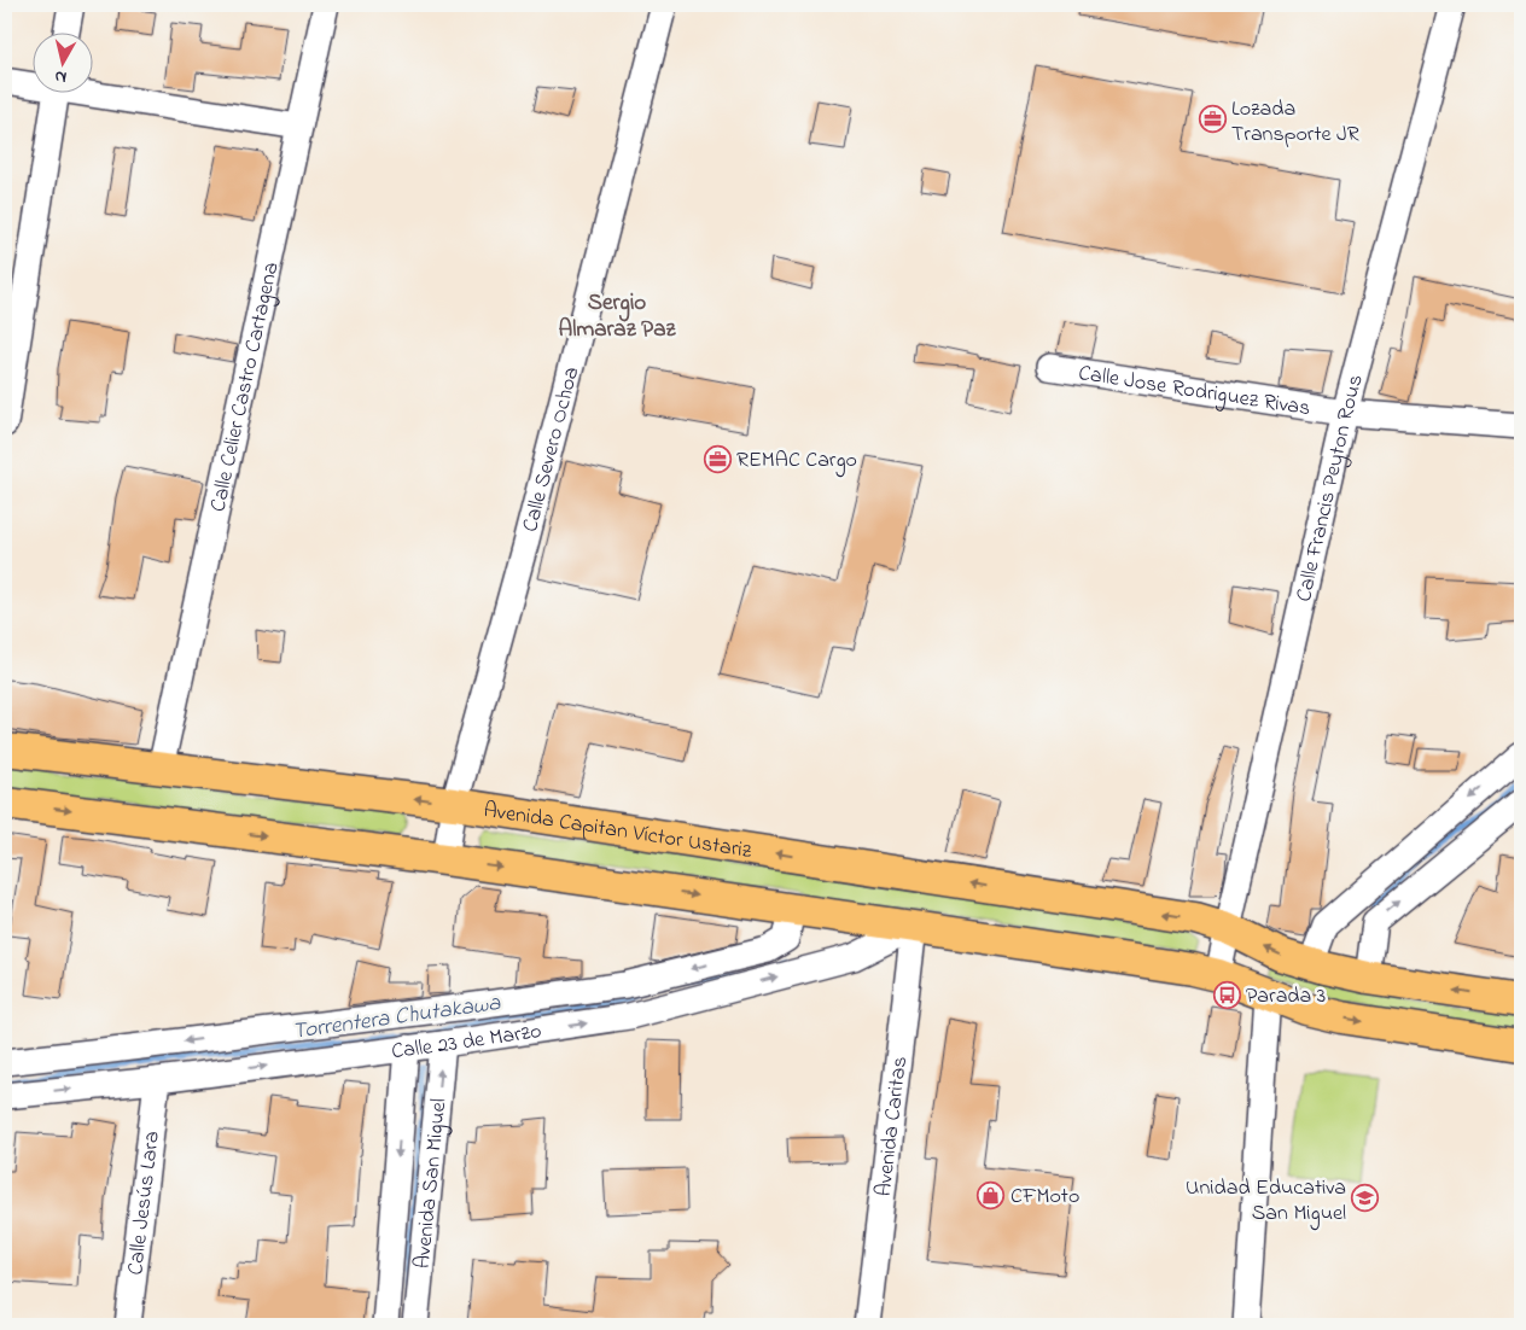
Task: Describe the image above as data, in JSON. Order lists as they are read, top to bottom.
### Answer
{
  "streets": {
    "main road": ["Avenida Capitan Víctor Ustariz"],
    "street": [
      "Calle Celier Castro Cartagena",
      "Calle Jose Rodriguez Rivas",
      "Calle Severo Ochoa",
      "Calle Francis Peyton Rous",
      "Calle 23 de Marzo",
      "Avenida Caritas",
      "Avenida San Miguel",
      "Calle Jesús Lara"
    ]
  },
  "crossings": [
    ["Calle Celier Castro Cartagena", "Avenida Capitan Víctor Ustariz"],
    ["Calle Jose Rodriguez Rivas", "Calle Francis Peyton Rous"],
    ["Calle Severo Ochoa", "Avenida Capitan Víctor Ustariz"],
    ["Calle Francis Peyton Rous", "Avenida Capitan Víctor Ustariz"],
    ["Calle 23 de Marzo", "Avenida Caritas"],
    ["Calle 23 de Marzo", "Avenida San Miguel"],
    ["Calle 23 de Marzo", "Calle Jesús Lara"]
  ],
  "districts": ["Sergio Almaraz Paz"],
  "water": ["Torrentera Chutakawa"],
  "places": {
    "office": ["Lozada Transporte JR", "REMAC Cargo"],
    "bus stop": ["Parada 3"],
    "shop": ["CFMoto"],
    "school or university": ["Unidad Educativa San Miguel"]
  },
  "north": "bottom"
}
